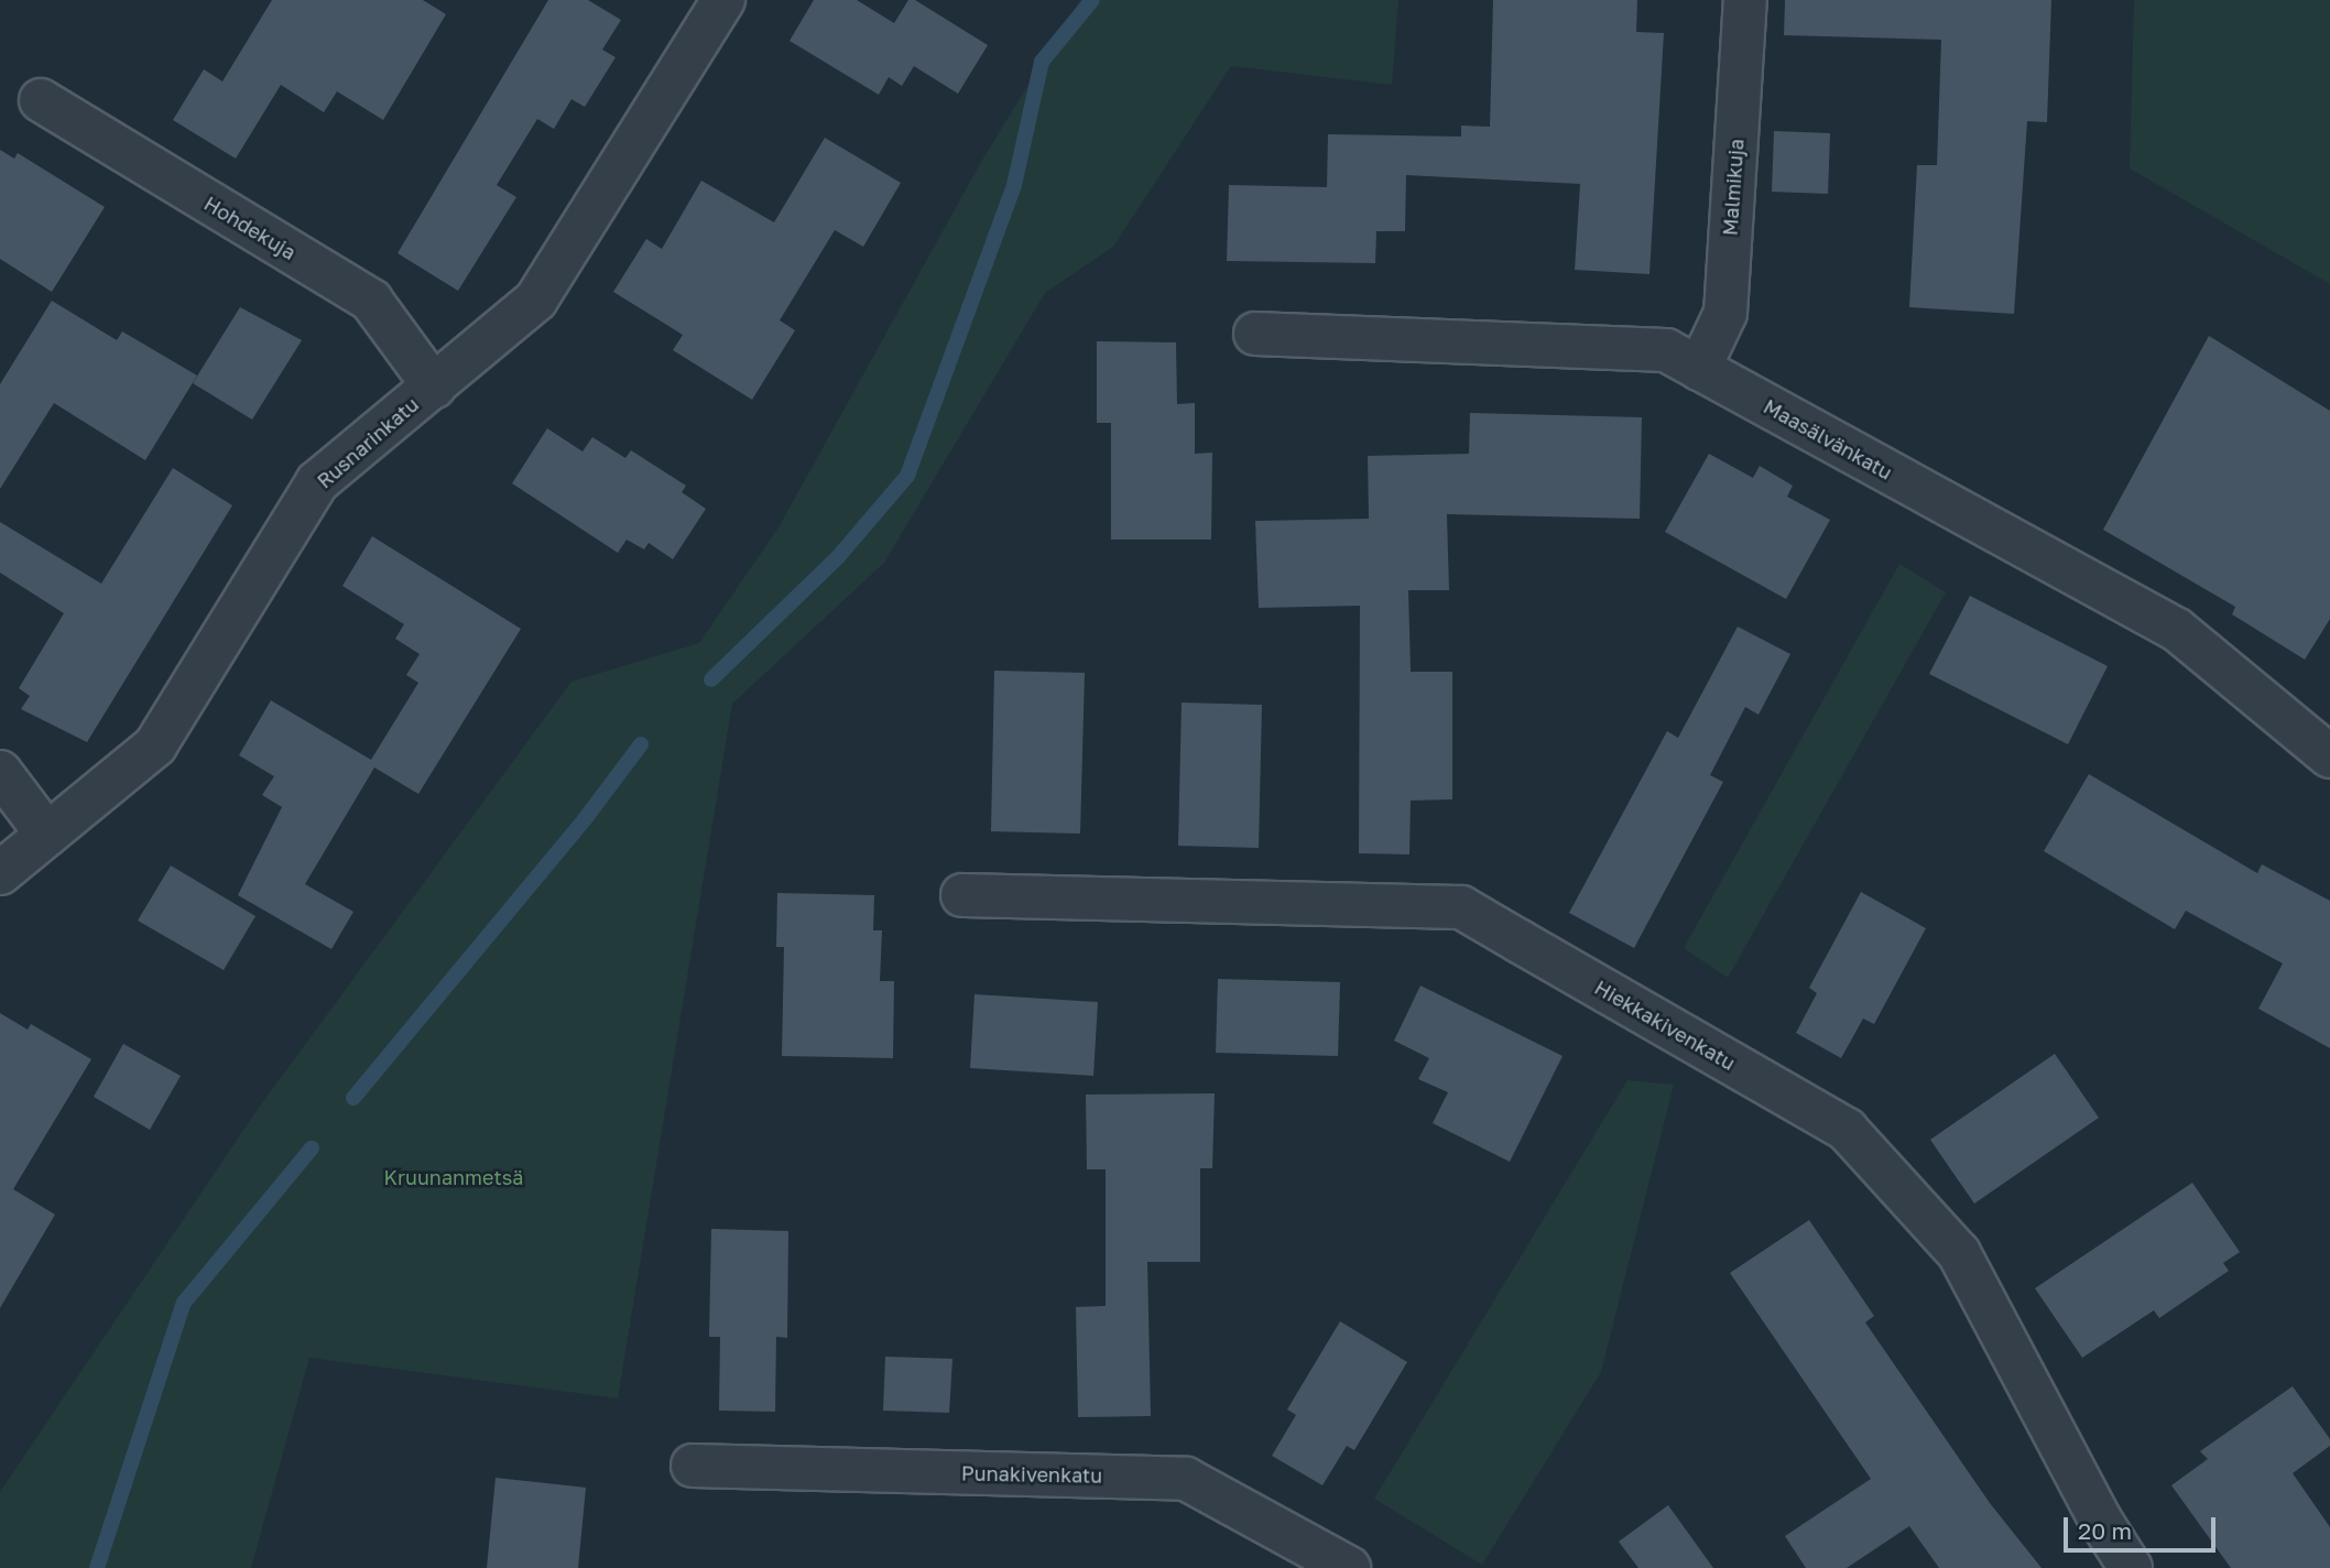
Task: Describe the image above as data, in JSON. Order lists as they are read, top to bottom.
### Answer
{
  "streets": {
    "street": [
      "Malmikuja",
      "Hohdekuja",
      "Maasälvänkatu",
      "Rusnarinkatu",
      "Hiekkakivenkatu",
      "Punakivenkatu"
    ]
  },
  "crossings": [
    ["Malmikuja", "Maasälvänkatu"],
    ["Hohdekuja", "Rusnarinkatu"]
  ],
  "parks": ["Kruunanmetsä"],
  "scale_bar": "20 m"
}
